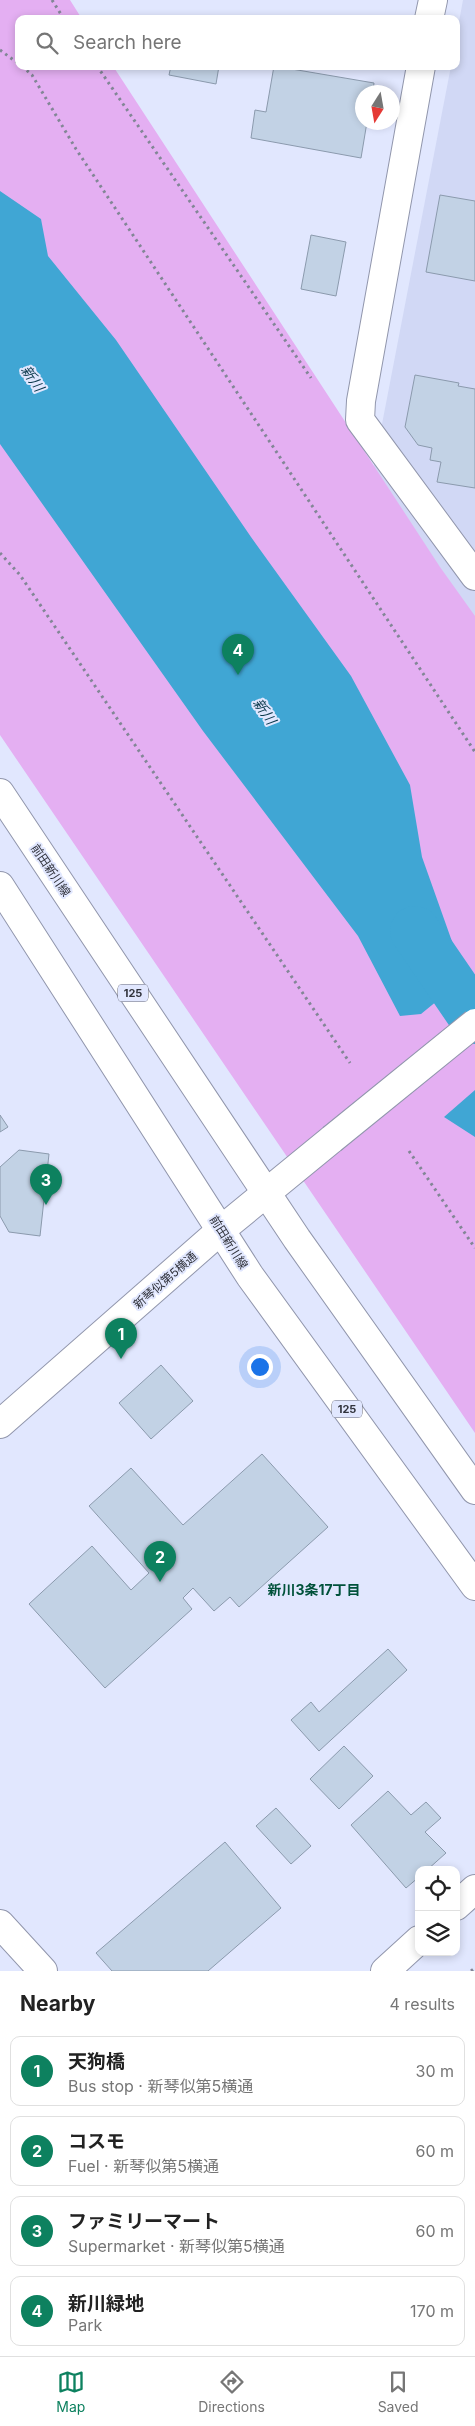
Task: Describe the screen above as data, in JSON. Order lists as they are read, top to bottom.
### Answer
{
  "streets": {
    "main road": ["前田新川線", "125", "新琴似第5横通"]
  },
  "crossings": [
    ["前田新川線", "新琴似第5横通"]
  ],
  "districts": ["新川3条17丁目"],
  "water": ["新川"],
  "north": "bottom",
  "page": {
    "search": "Search here",
    "pins": [
      "4",
      "3",
      "1",
      "2"
    ],
    "heading": ["Nearby", "4 results"],
    "list": [
      {
        "mark": "1",
        "name": "天狗橋",
        "note": "Bus stop · 新琴似第5横通",
        "value": "30 m"
      },
      {
        "mark": "2",
        "name": "コスモ",
        "note": "Fuel · 新琴似第5横通",
        "value": "60 m"
      },
      {
        "mark": "3",
        "name": "ファミリーマート",
        "note": "Supermarket · 新琴似第5横通",
        "value": "60 m"
      },
      {
        "mark": "4",
        "name": "新川緑地",
        "note": "Park",
        "value": "170 m"
      }
    ],
    "nav": ["Map", "Directions", "Saved"]
  }
}
